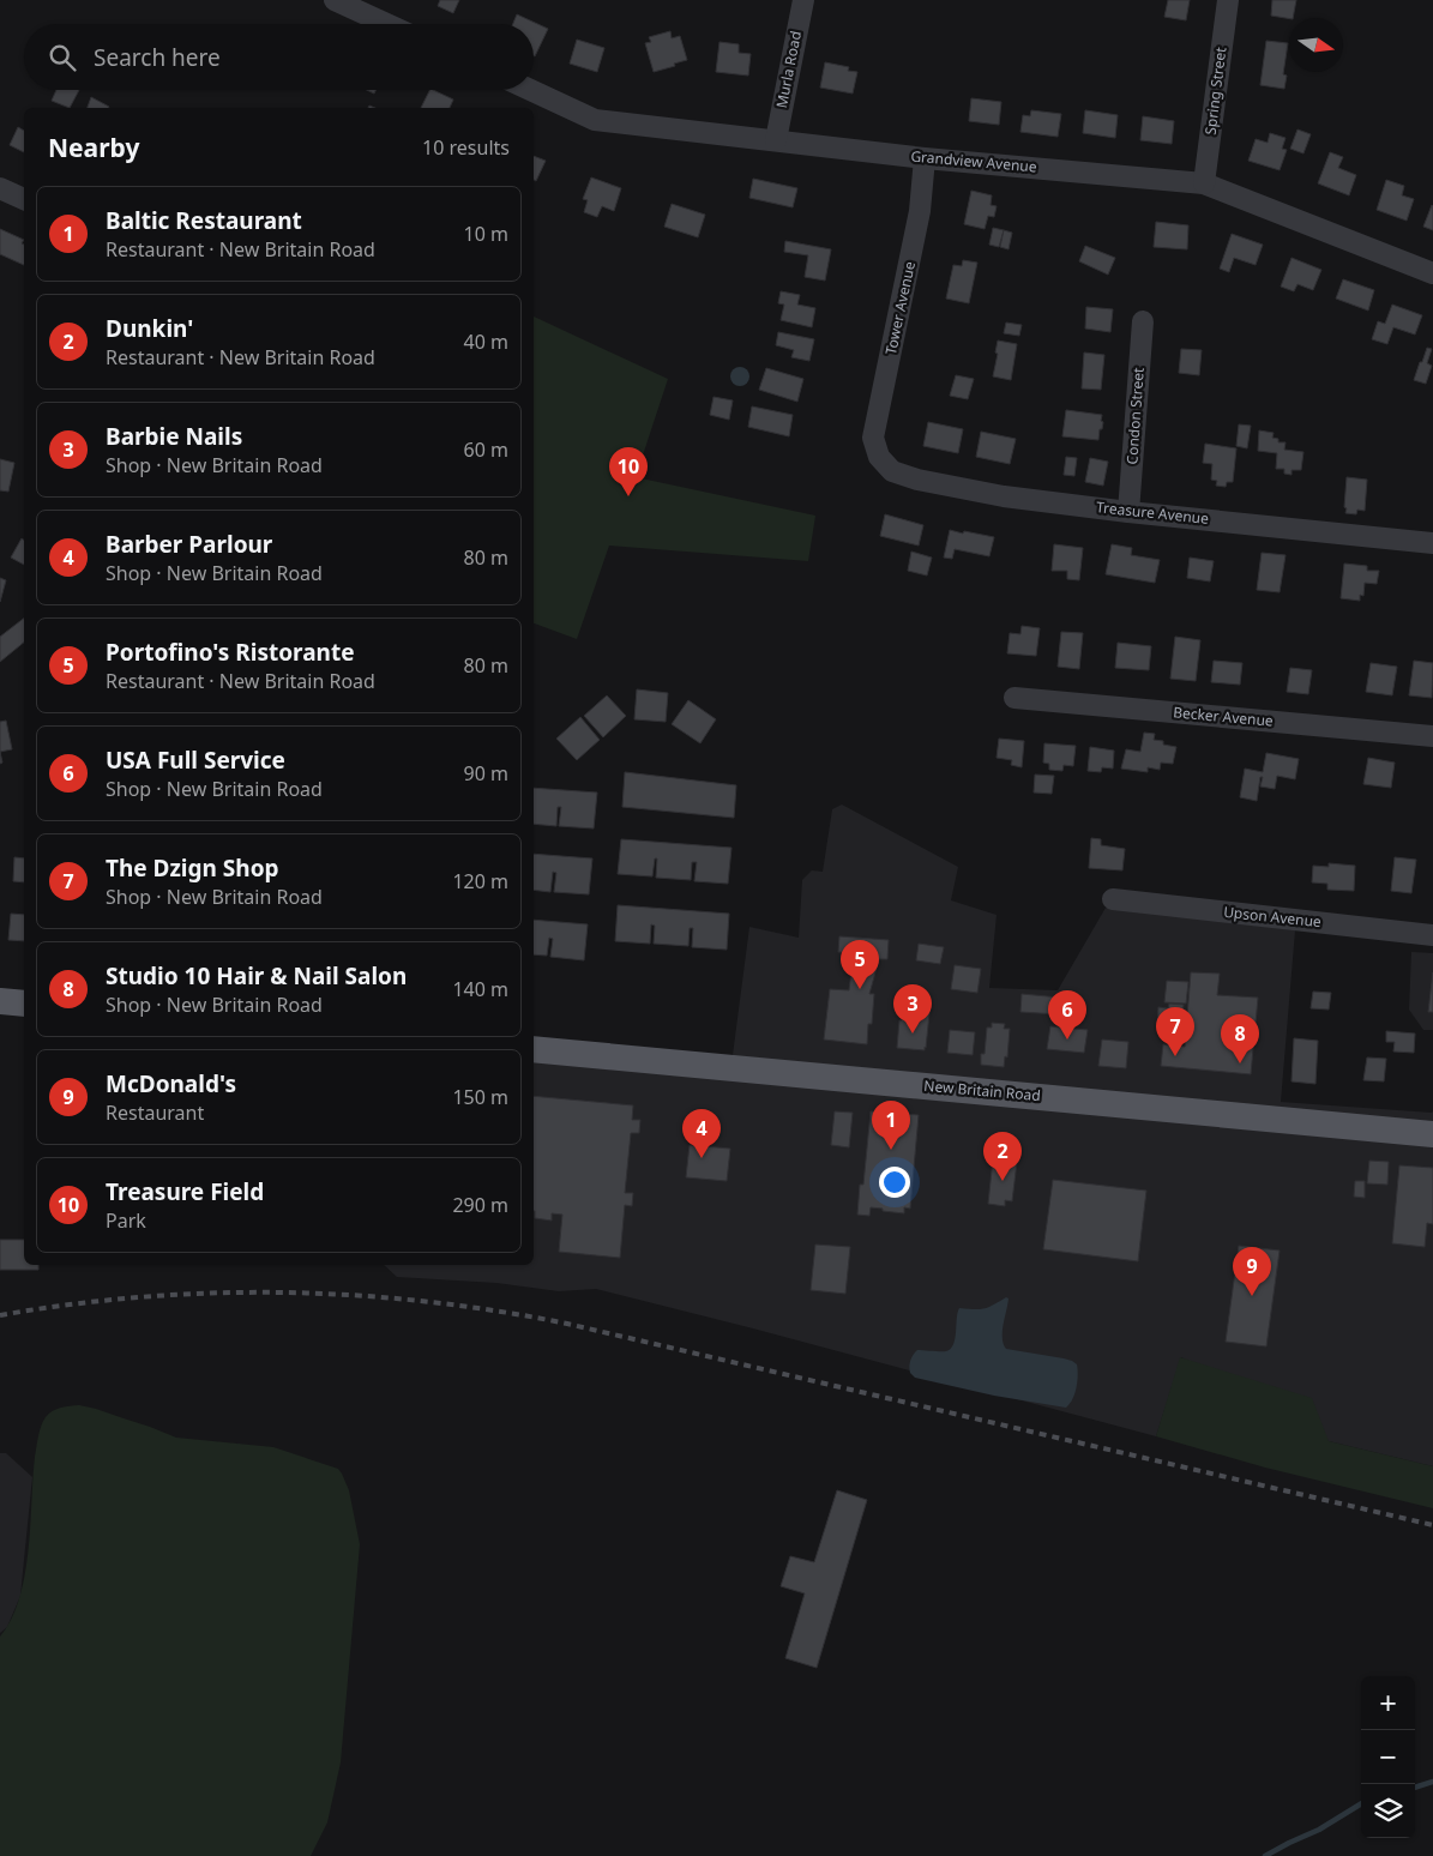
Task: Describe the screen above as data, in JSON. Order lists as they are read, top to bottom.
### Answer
{
  "streets": {
    "main road": ["New Britain Road"],
    "street": [
      "Murla Road",
      "Spring Street",
      "Grandview Avenue",
      "Tower Avenue",
      "Condon Street",
      "Treasure Avenue",
      "Becker Avenue",
      "Upson Avenue"
    ]
  },
  "crossings": [
    ["Murla Road", "Grandview Avenue"],
    ["Spring Street", "Grandview Avenue"],
    ["Grandview Avenue", "Tower Avenue"],
    ["Tower Avenue", "Treasure Avenue"],
    ["Condon Street", "Treasure Avenue"]
  ],
  "north": "right",
  "page": {
    "search": "Search here",
    "heading": ["Nearby", "10 results"],
    "list": [
      {
        "mark": "1",
        "name": "Baltic Restaurant",
        "note": "Restaurant · New Britain Road",
        "value": "10 m"
      },
      {
        "mark": "2",
        "name": "Dunkin'",
        "note": "Restaurant · New Britain Road",
        "value": "40 m"
      },
      {
        "mark": "3",
        "name": "Barbie Nails",
        "note": "Shop · New Britain Road",
        "value": "60 m"
      },
      {
        "mark": "4",
        "name": "Barber Parlour",
        "note": "Shop · New Britain Road",
        "value": "80 m"
      },
      {
        "mark": "5",
        "name": "Portofino's Ristorante",
        "note": "Restaurant · New Britain Road",
        "value": "80 m"
      },
      {
        "mark": "6",
        "name": "USA Full Service",
        "note": "Shop · New Britain Road",
        "value": "90 m"
      },
      {
        "mark": "7",
        "name": "The Dzign Shop",
        "note": "Shop · New Britain Road",
        "value": "120 m"
      },
      {
        "mark": "8",
        "name": "Studio 10 Hair & Nail Salon",
        "note": "Shop · New Britain Road",
        "value": "140 m"
      },
      {
        "mark": "9",
        "name": "McDonald's",
        "note": "Restaurant",
        "value": "150 m"
      },
      {
        "mark": "10",
        "name": "Treasure Field",
        "note": "Park",
        "value": "290 m"
      }
    ],
    "pins": [
      "10",
      "5",
      "3",
      "6",
      "7",
      "8",
      "1",
      "4",
      "2",
      "9"
    ],
    "map_buttons": ["+", "−"]
  }
}
